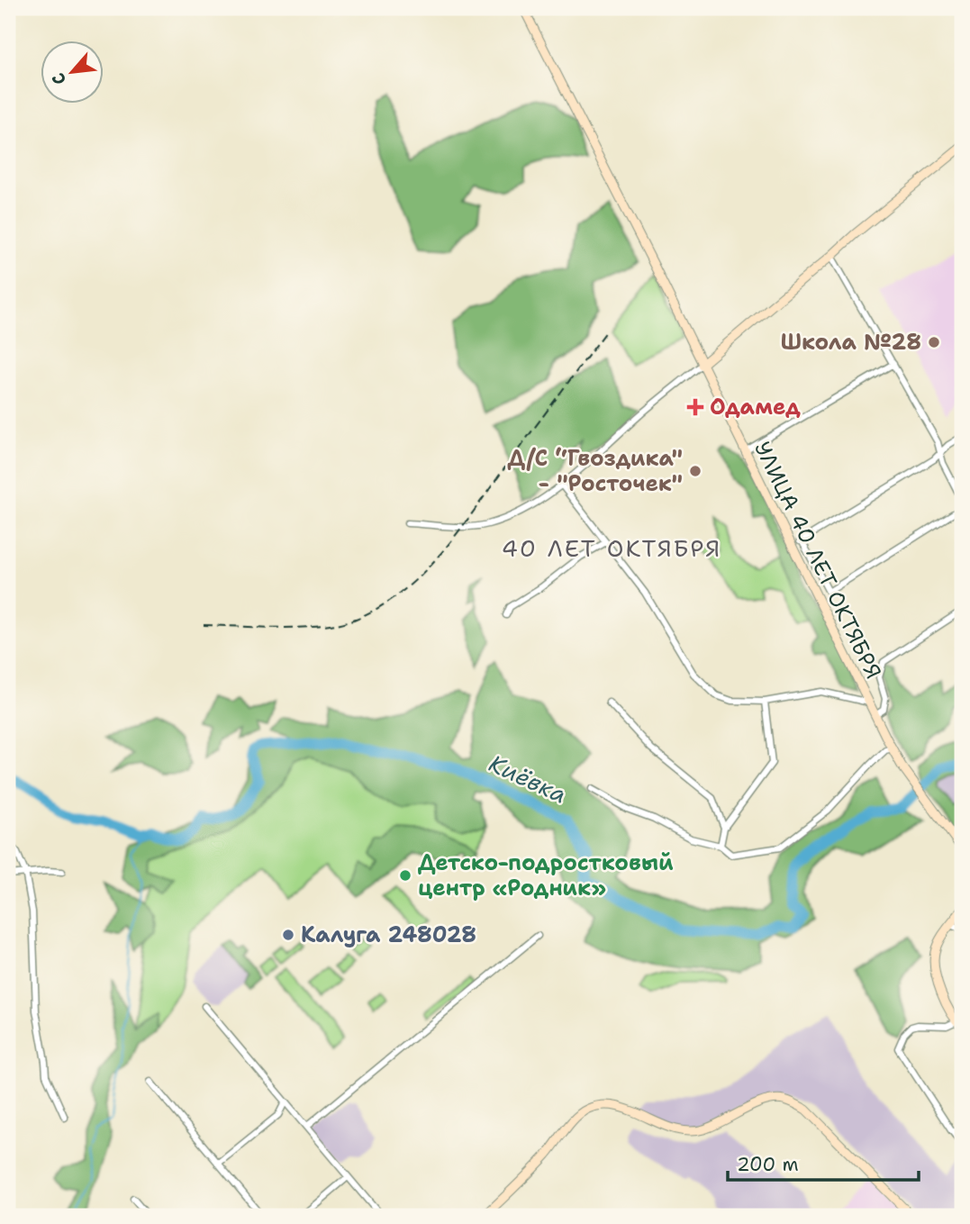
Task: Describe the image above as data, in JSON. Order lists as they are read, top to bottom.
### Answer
{
  "streets": {
    "main road": ["УЛИЦА 40 ЛЕТ ОКТЯБРЯ"]
  },
  "districts": ["40 ЛЕТ ОКТЯБРЯ"],
  "water": ["Киёвка"],
  "places": {
    "other": [
      "Школа №28",
      "Д/С “Гвоздика\" - \"Росточек\"",
      "Детско-подростковый центр «Родник»",
      "Калуга 248028"
    ],
    "health": ["Одамед"]
  },
  "scale_bar": "200 m",
  "north": "bottom left"
}
